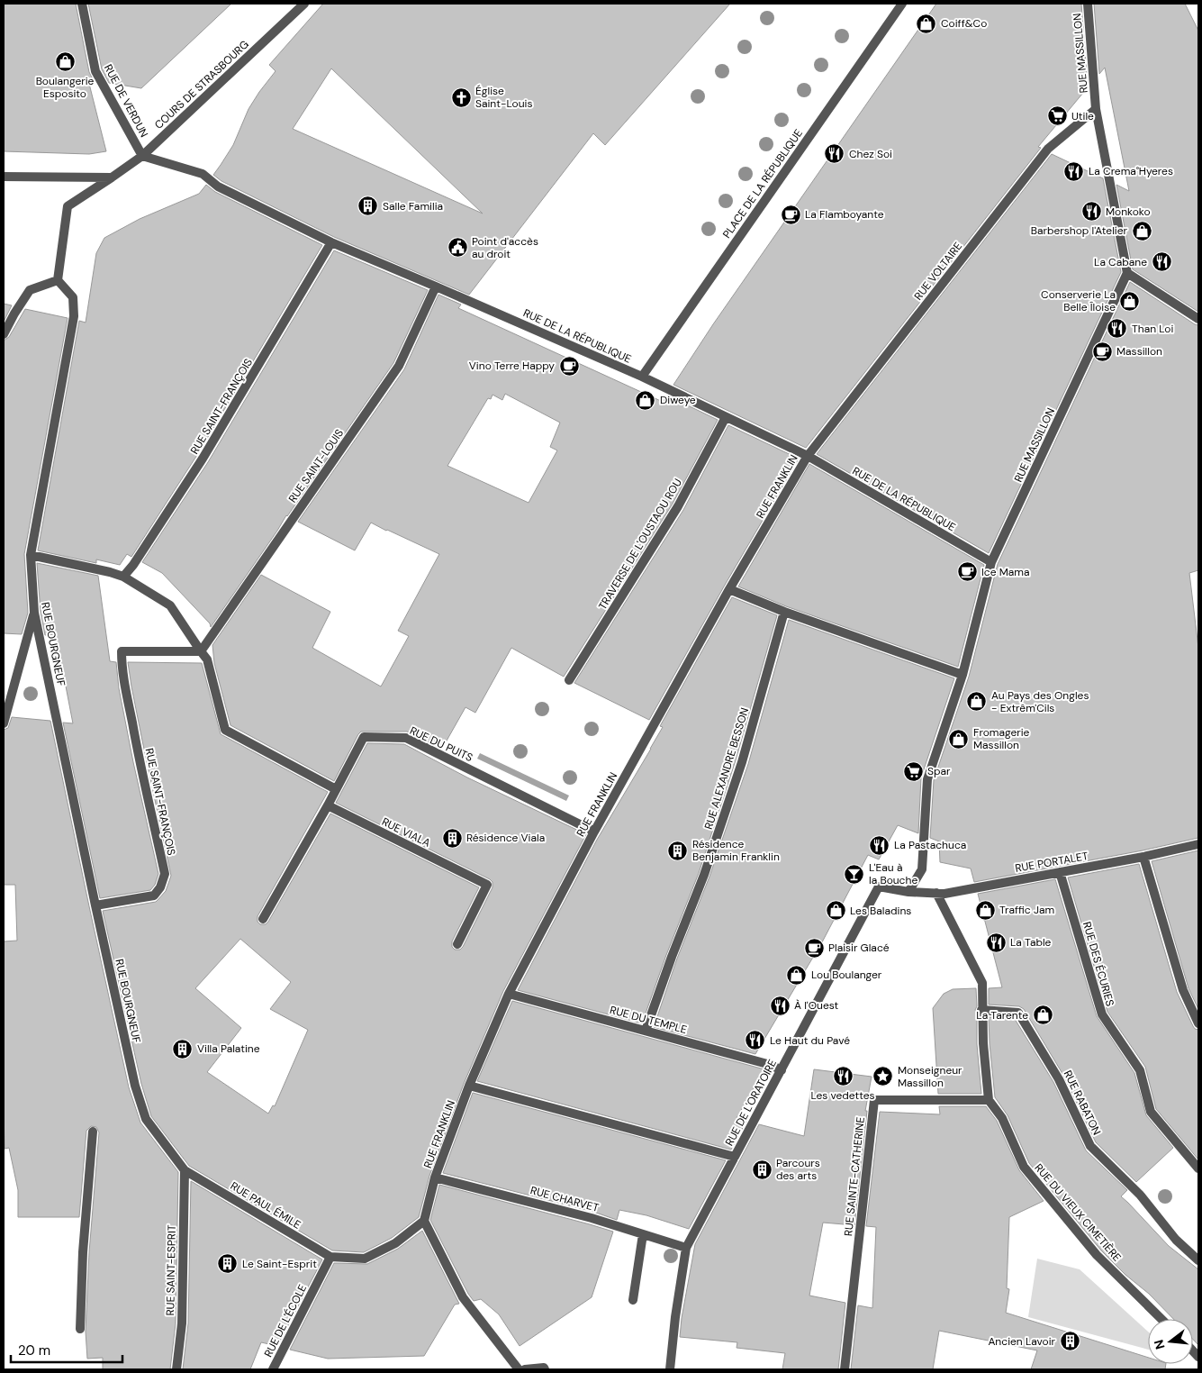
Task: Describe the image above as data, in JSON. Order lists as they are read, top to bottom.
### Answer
{
  "streets": {
    "street": [
      "RUE MASSILLON",
      "COURS DE STRASBOURG",
      "RUE DE VERDUN",
      "PLACE DE LA RÉPUBLIQUE",
      "RUE VOLTAIRE",
      "RUE DE LA RÉPUBLIQUE",
      "RUE SAINT-FRANÇOIS",
      "RUE SAINT-LOUIS",
      "RUE FRANKLIN",
      "TRAVERSE DE L'OUSTAOU ROU",
      "RUE BOURGNEUF",
      "RUE DU PUITS",
      "RUE ALEXANDRE BESSON",
      "RUE VIALA",
      "RUE PORTALET",
      "RUE DES ÉCURIES",
      "RUE DU TEMPLE",
      "RUE DE L'ORATOIRE",
      "RUE RABATON",
      "RUE SAINTE-CATHERINE",
      "RUE CHARVET",
      "RUE PAUL ÉMILE",
      "RUE DU VIEUX CIMETIÈRE",
      "RUE SAINT-ESPRIT",
      "RUE DE L'ÉCOLE"
    ]
  },
  "crossings": [
    ["RUE MASSILLON", "RUE VOLTAIRE"],
    ["RUE MASSILLON", "RUE DE LA RÉPUBLIQUE"],
    ["RUE MASSILLON", "RUE PORTALET"],
    ["RUE MASSILLON", "RUE DE L'ORATOIRE"],
    ["COURS DE STRASBOURG", "RUE DE VERDUN"],
    ["COURS DE STRASBOURG", "RUE DE LA RÉPUBLIQUE"],
    ["RUE DE VERDUN", "RUE DE LA RÉPUBLIQUE"],
    ["PLACE DE LA RÉPUBLIQUE", "RUE DE LA RÉPUBLIQUE"],
    ["RUE VOLTAIRE", "RUE DE LA RÉPUBLIQUE"],
    ["RUE VOLTAIRE", "RUE FRANKLIN"],
    ["RUE DE LA RÉPUBLIQUE", "RUE SAINT-FRANÇOIS"],
    ["RUE DE LA RÉPUBLIQUE", "RUE SAINT-LOUIS"],
    ["RUE DE LA RÉPUBLIQUE", "RUE FRANKLIN"],
    ["RUE DE LA RÉPUBLIQUE", "TRAVERSE DE L'OUSTAOU ROU"],
    ["RUE SAINT-FRANÇOIS", "RUE SAINT-LOUIS"],
    ["RUE SAINT-FRANÇOIS", "RUE BOURGNEUF"],
    ["RUE FRANKLIN", "RUE DU PUITS"],
    ["RUE FRANKLIN", "RUE DU TEMPLE"],
    ["RUE FRANKLIN", "RUE CHARVET"],
    ["RUE BOURGNEUF", "RUE PAUL ÉMILE"],
    ["RUE DU PUITS", "RUE VIALA"],
    ["RUE ALEXANDRE BESSON", "RUE DU TEMPLE"],
    ["RUE PORTALET", "RUE DES ÉCURIES"],
    ["RUE PORTALET", "RUE DE L'ORATOIRE"],
    ["RUE PORTALET", "RUE DU VIEUX CIMETIÈRE"],
    ["RUE DU TEMPLE", "RUE DE L'ORATOIRE"],
    ["RUE DE L'ORATOIRE", "RUE CHARVET"],
    ["RUE RABATON", "RUE DU VIEUX CIMETIÈRE"],
    ["RUE SAINTE-CATHERINE", "RUE DU VIEUX CIMETIÈRE"],
    ["RUE PAUL ÉMILE", "RUE SAINT-ESPRIT"],
    ["RUE PAUL ÉMILE", "RUE DE L'ÉCOLE"]
  ],
  "places": {
    "shop": [
      "Coiff&Co",
      "Boulangerie Esposito",
      "Barbershop l'Atelier",
      "Conserverie La Belle Îloise",
      "Diweye",
      "Au Pays des Ongles - Extrêm'Cils",
      "Fromagerie Massillon",
      "Traffic Jam",
      "Les Baladins",
      "Lou Boulanger",
      "La Tarente"
    ],
    "church": ["Église Saint-Louis"],
    "supermarket": ["Utile", "Spar"],
    "restaurant": [
      "Chez Soi",
      "La Crema˚Hyeres",
      "Monkoko",
      "La Cabane",
      "Than Loi",
      "La Pastachuca",
      "La Table",
      "À l'Ouest",
      "Le Haut du Pavé",
      "Les vedettes"
    ],
    "building": [
      "Salle Familia",
      "Résidence Viala",
      "Résidence Benjamin Franklin",
      "Villa Palatine",
      "Parcours des arts",
      "Le Saint-Esprit",
      "Ancien Lavoir"
    ],
    "cafe": [
      "La Flamboyante",
      "Massillon",
      "Vino Terre Happy",
      "Ice Mama",
      "Plaisir Glacé"
    ],
    "public building": ["Point d'accès au droit"],
    "bar": ["L'Eau à la Bouche"],
    "place": ["Monseigneur Massillon"]
  },
  "scale_bar": "20 m",
  "north": "left"
}
